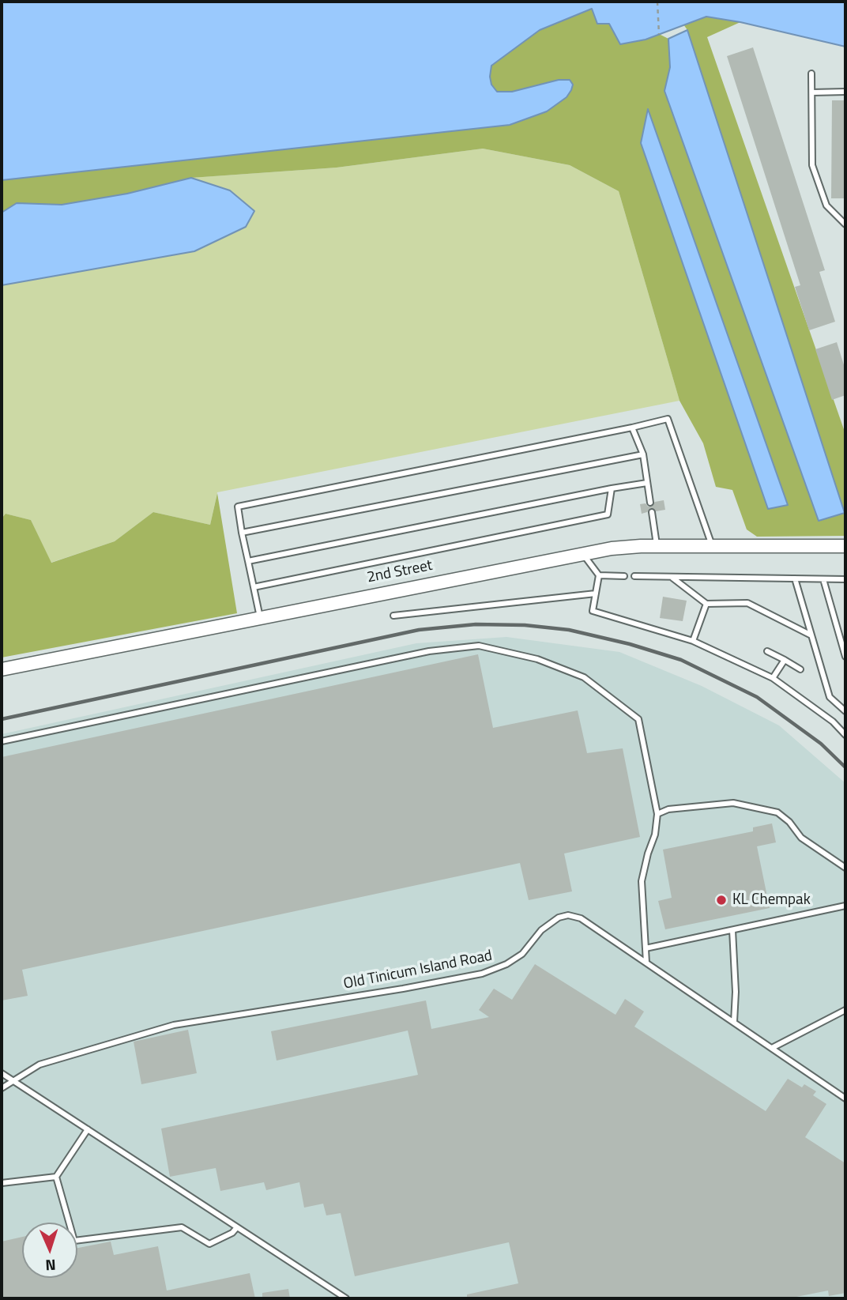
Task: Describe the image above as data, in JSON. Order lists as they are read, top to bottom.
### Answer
{
  "streets": {
    "street": ["2nd Street"],
    "lane": ["Old Tinicum Island Road"]
  },
  "places": ["KL Chempak"],
  "north": "bottom"
}
